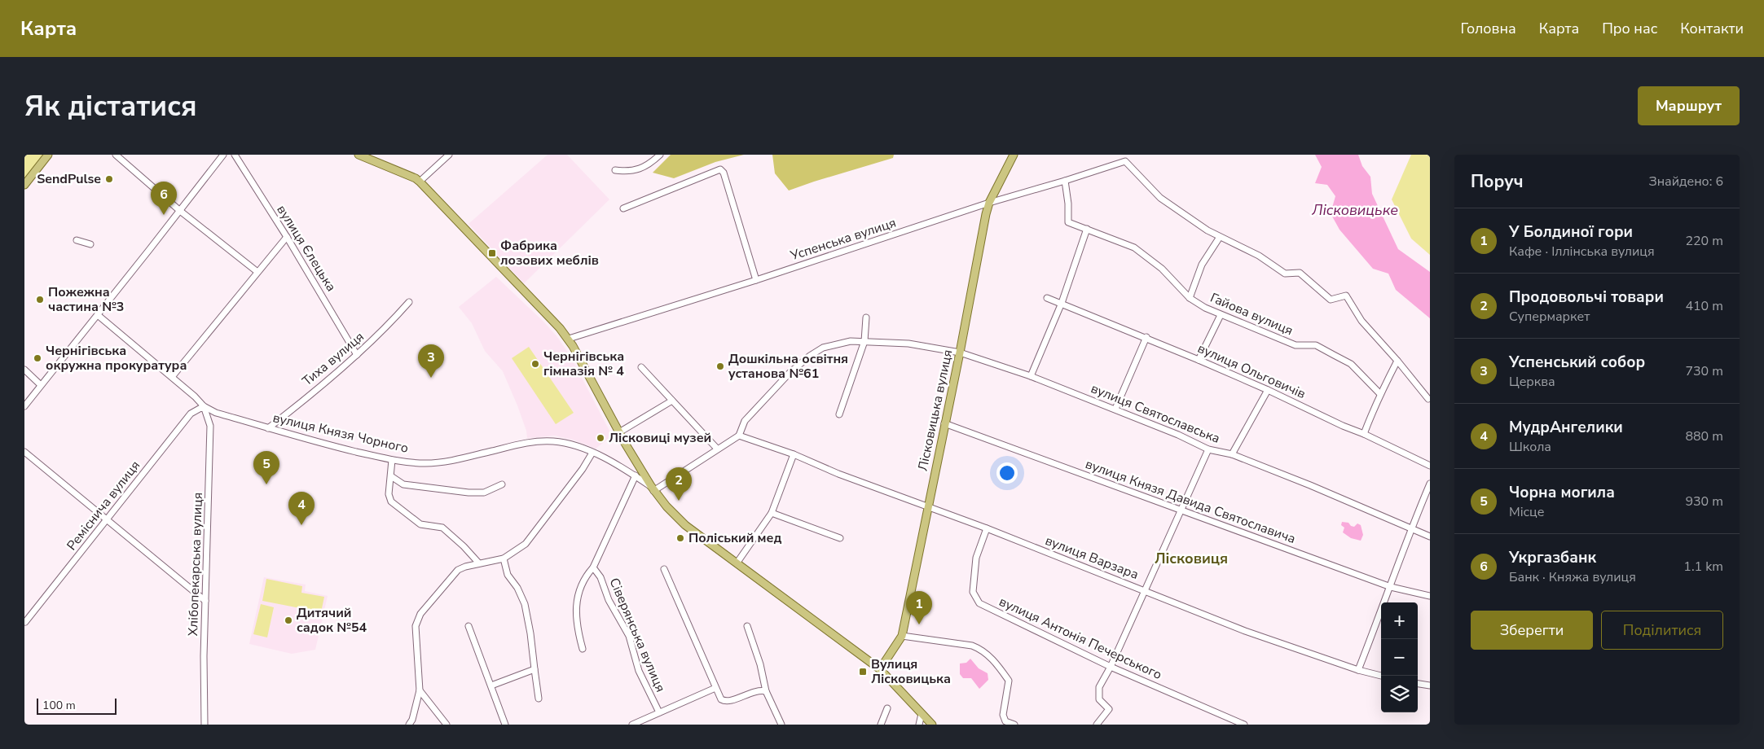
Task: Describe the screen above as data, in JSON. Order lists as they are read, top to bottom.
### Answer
{
  "streets": {
    "main road": ["Лісковицька вулиця"],
    "street": [
      "Успенська вулиця",
      "вулиця Єлецька",
      "Гайова вулиця",
      "Тиха вулиця",
      "вулиця Ольговичів",
      "вулиця Святославська",
      "вулиця Князя Чорного",
      "вулиця Князя Давида Святославича",
      "Реміснича вулиця",
      "вулиця Варзара",
      "Хлібопекарська вулиця",
      "Сіверянська вулиця",
      "вулиця Антонія Печерського"
    ]
  },
  "crossings": [
    ["Успенська вулиця", "Гайова вулиця"],
    ["Успенська вулиця", "Лісковицька вулиця"],
    ["вулиця Єлецька", "Тиха вулиця"],
    ["Тиха вулиця", "вулиця Князя Чорного"],
    ["Лісковицька вулиця", "вулиця Святославська"],
    ["Лісковицька вулиця", "вулиця Князя Давида Святославича"],
    ["Лісковицька вулиця", "вулиця Варзара"],
    ["вулиця Святославська", "вулиця Варзара"],
    ["вулиця Князя Чорного", "Реміснича вулиця"],
    ["вулиця Князя Чорного", "Хлібопекарська вулиця"],
    ["вулиця Князя Чорного", "Сіверянська вулиця"],
    ["Реміснича вулиця", "Хлібопекарська вулиця"],
    ["вулиця Варзара", "вулиця Антонія Печерського"]
  ],
  "districts": ["Лісковиця"],
  "water": ["Лісковицьке"],
  "places": {
    "other": [
      "SendPulse",
      "Пожежна частина №3",
      "Чернігівська окружна прокуратура",
      "Чернігівська гімназія № 4",
      "Дошкільна освітня установа №61",
      "Лісковиці музей",
      "Поліський мед",
      "Дитячий садок №54"
    ],
    "transit": ["Фабрика лозових меблів", "Вулиця Лісковицька"]
  },
  "scale_bar": "100 m",
  "page": {
    "header": "Карта",
    "nav": [
      "Головна",
      "Карта",
      "Про нас",
      "Контакти"
    ],
    "buttons": [
      "Маршрут",
      ["Зберегти", "Поділитися"]
    ],
    "title": "Як дістатися",
    "heading": ["Поруч", "Знайдено: 6"],
    "pins": [
      "6",
      "3",
      "5",
      "2",
      "4",
      "1"
    ],
    "list": [
      {
        "mark": "1",
        "name": "У Болдиної гори",
        "note": "Кафе · Іллінська вулиця",
        "value": "220 m"
      },
      {
        "mark": "2",
        "name": "Продовольчі товари",
        "note": "Супермаркет",
        "value": "410 m"
      },
      {
        "mark": "3",
        "name": "Успенський собор",
        "note": "Церква",
        "value": "730 m"
      },
      {
        "mark": "4",
        "name": "МудрАнгелики",
        "note": "Школа",
        "value": "880 m"
      },
      {
        "mark": "5",
        "name": "Чорна могила",
        "note": "Місце",
        "value": "930 m"
      },
      {
        "mark": "6",
        "name": "Укргазбанк",
        "note": "Банк · Княжа вулиця",
        "value": "1.1 km"
      }
    ],
    "map_buttons": ["+", "−"],
    "scale": "100 m"
  }
}
